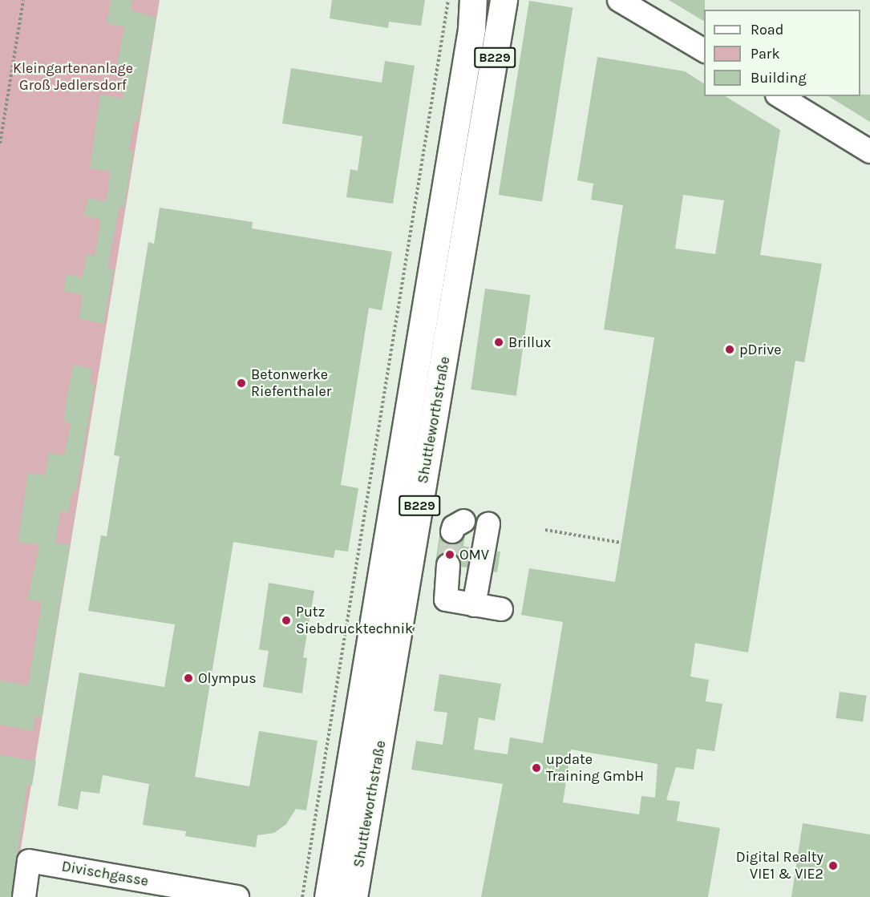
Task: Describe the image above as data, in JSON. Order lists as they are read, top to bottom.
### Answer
{
  "streets": {
    "main road": ["B229", "Shuttleworthstraße"],
    "street": ["Divischgasse"]
  },
  "parks": ["Kleingartenanlage Groß Jedlersdorf"],
  "places": [
    "Brillux",
    "pDrive",
    "Betonwerke Riefenthaler",
    "OMV",
    "Putz Siebdrucktechnik",
    "Olympus",
    "update Training GmbH",
    "Digital Realty VIE1 & VIE2"
  ],
  "legend": ["Road", "Park", "Building"]
}
